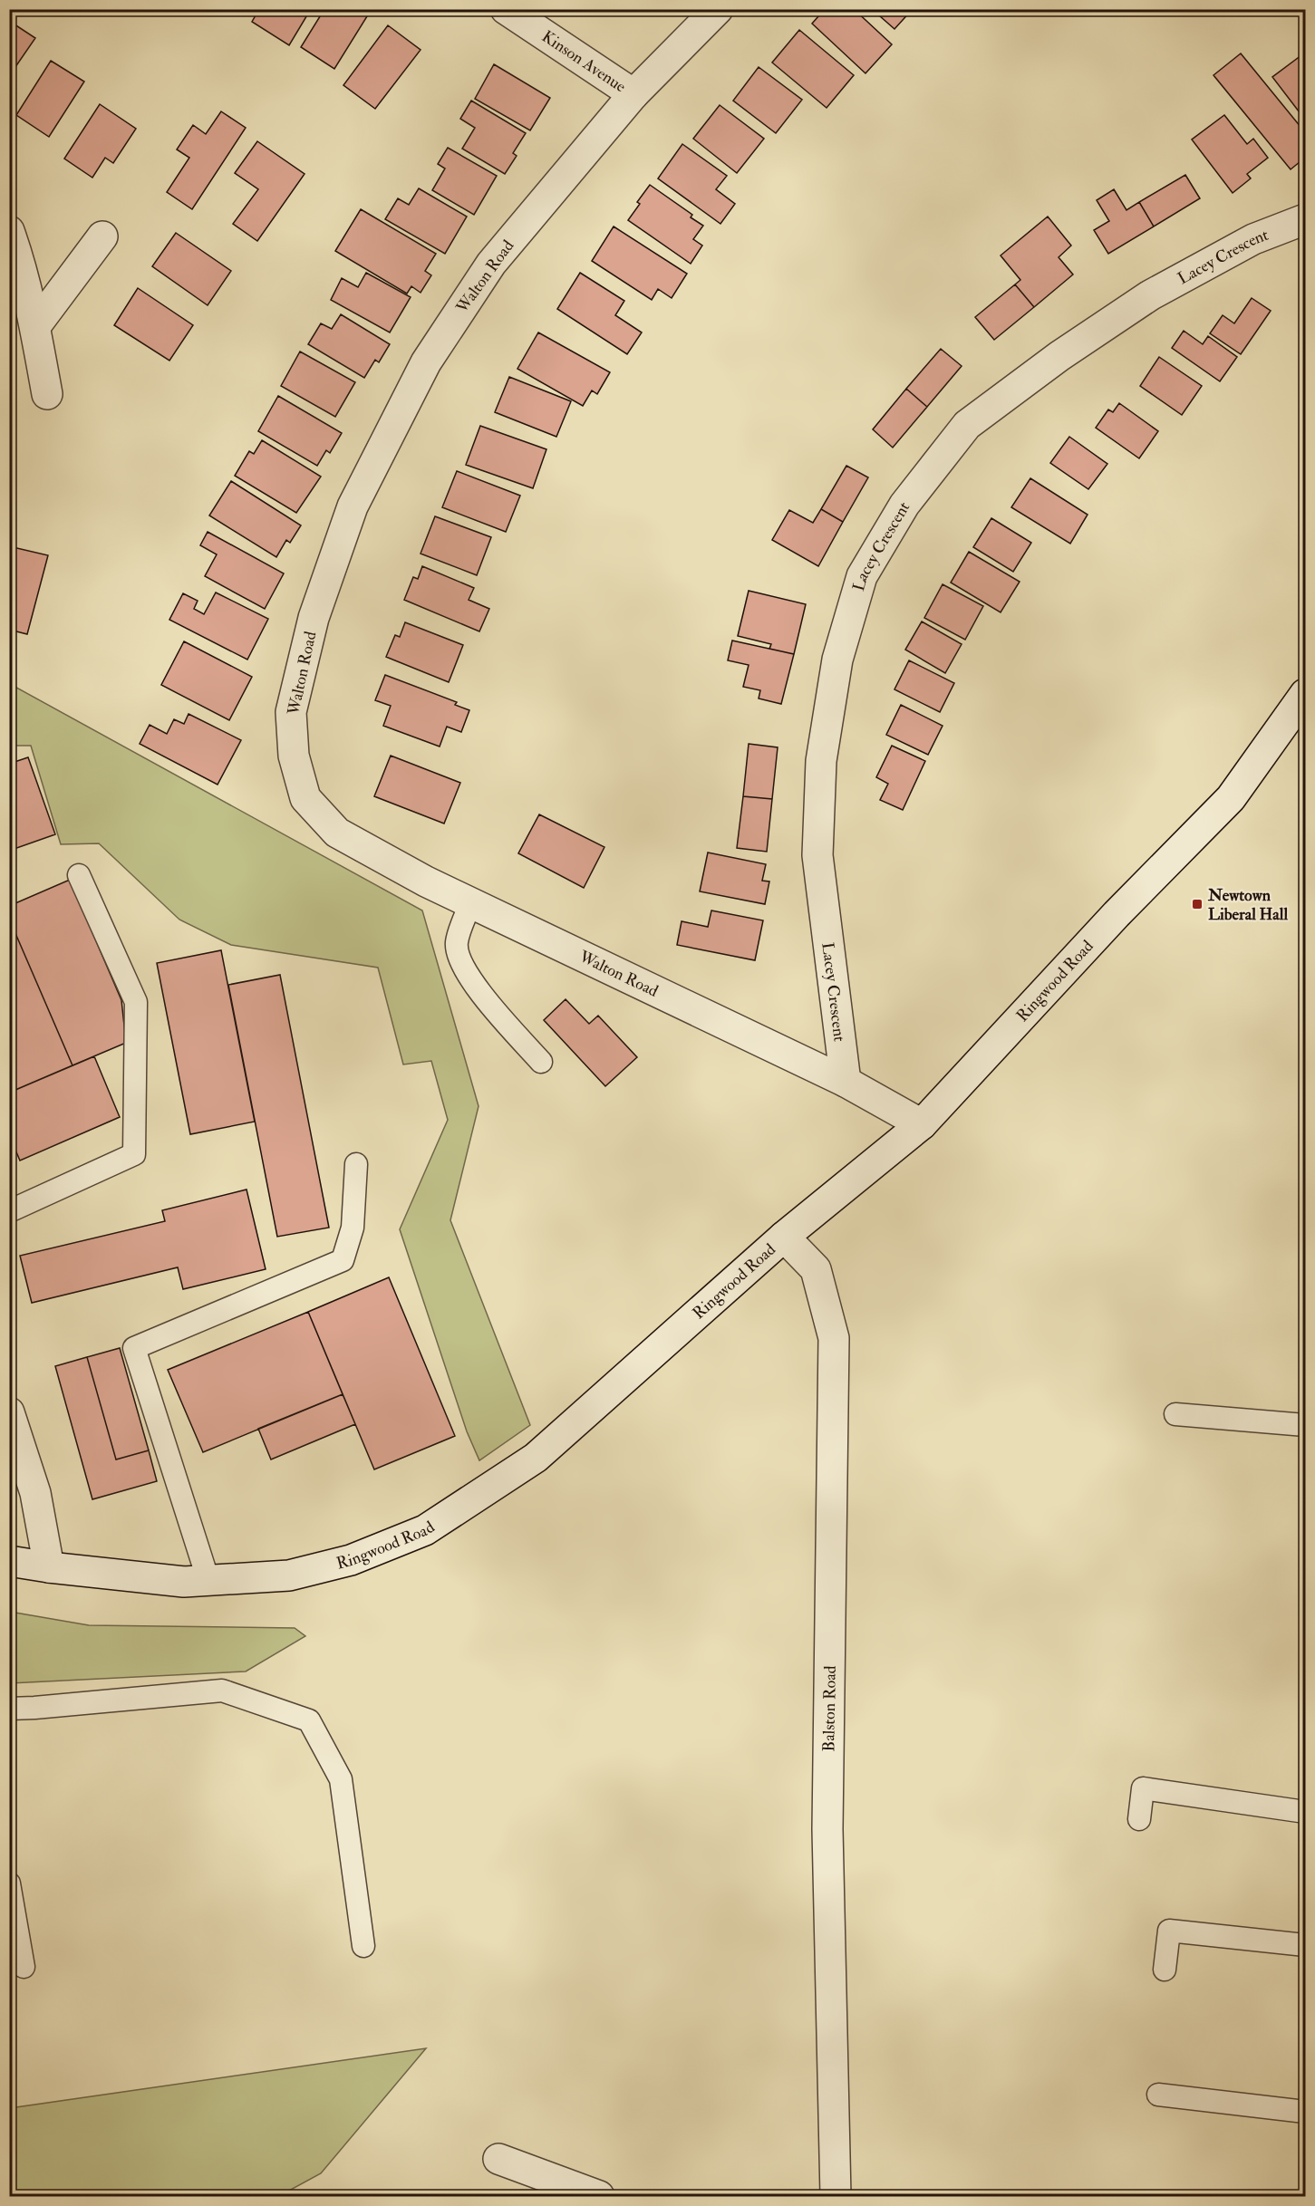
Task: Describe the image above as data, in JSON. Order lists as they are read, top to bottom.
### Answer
{
  "streets": {
    "street": [
      "Kinson Avenue",
      "Lacey Crescent",
      "Walton Road",
      "Ringwood Road",
      "Balston Road"
    ]
  },
  "crossings": [
    ["Kinson Avenue", "Walton Road"],
    ["Lacey Crescent", "Walton Road"],
    ["Walton Road", "Ringwood Road"],
    ["Ringwood Road", "Balston Road"]
  ],
  "places": {
    "transit": ["Newtown Liberal Hall"]
  }
}
